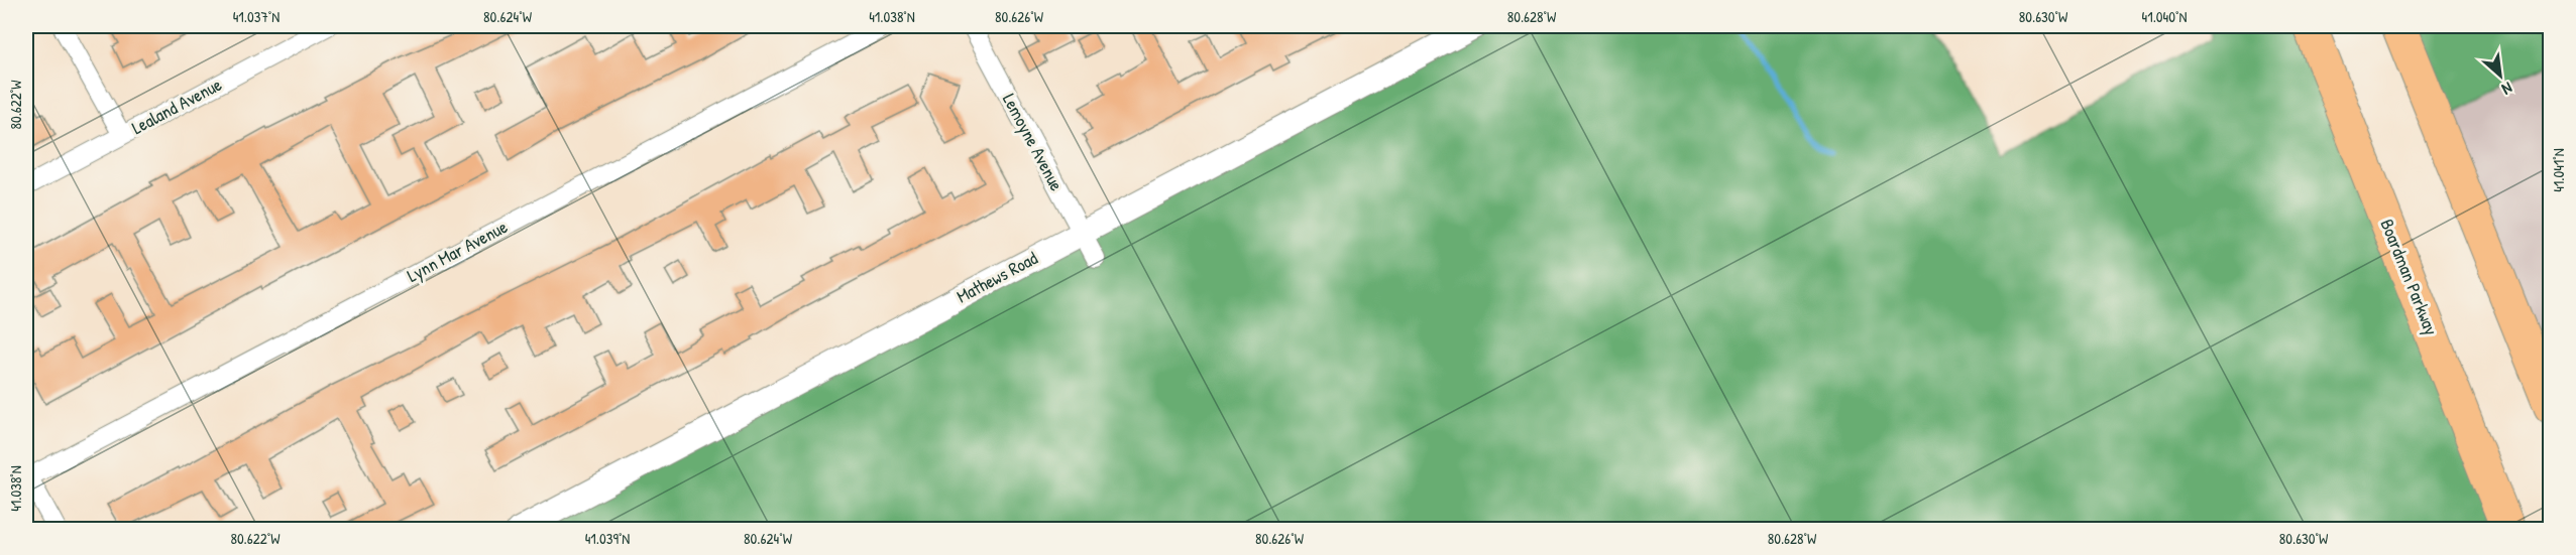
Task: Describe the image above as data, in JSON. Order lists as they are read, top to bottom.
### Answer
{
  "streets": {
    "highway": ["Boardman Parkway"],
    "street": [
      "Lealand Avenue",
      "Lemoyne Avenue",
      "Lynn Mar Avenue",
      "Mathews Road"
    ]
  },
  "crossings": [
    ["Lemoyne Avenue", "Mathews Road"]
  ],
  "north": "bottom right",
  "coordinates": [
    "41.037°N",
    "80.624°W",
    "41.038°N",
    "80.626°W",
    "80.628°W",
    "80.630°W",
    "41.040°N",
    "80.622°W",
    "41.041°N",
    "41.039°N"
  ]
}
